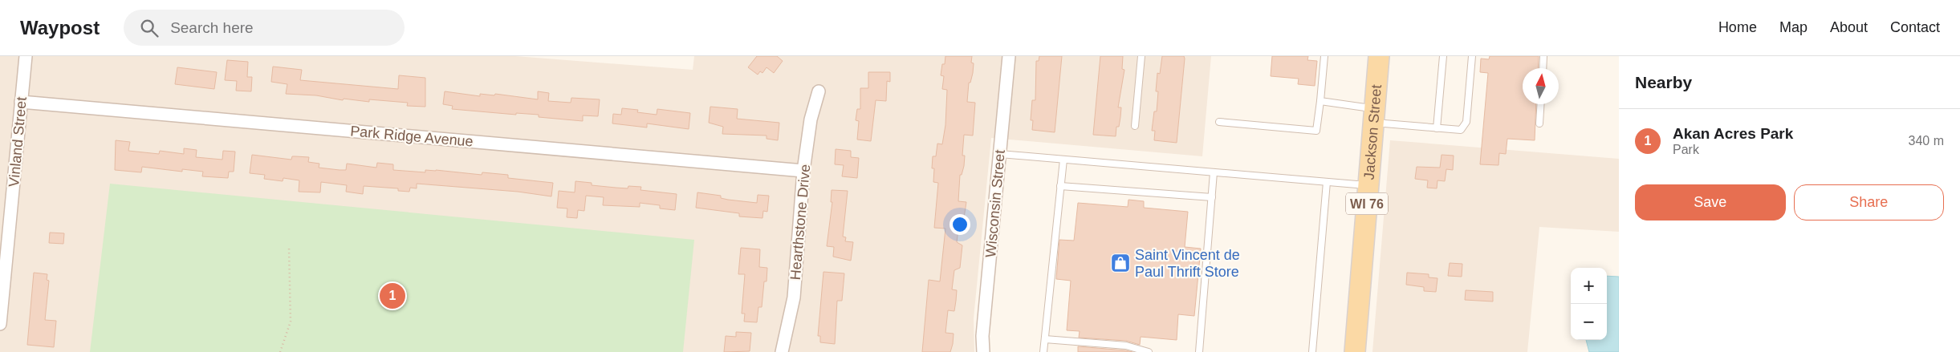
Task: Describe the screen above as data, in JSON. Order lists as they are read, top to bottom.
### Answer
{
  "streets": {
    "main road": ["Jackson Street", "WI 76"],
    "street": [
      "Park Ridge Avenue",
      "Vinland Street",
      "Wisconsin Street",
      "Hearthstone Drive"
    ]
  },
  "crossings": [
    ["Park Ridge Avenue", "Vinland Street"],
    ["Park Ridge Avenue", "Hearthstone Drive"]
  ],
  "places": {
    "shop": ["Saint Vincent de Paul Thrift Store"]
  },
  "north": "top",
  "page": {
    "header": "Waypost",
    "search": "Search here",
    "nav": [
      "Home",
      "Map",
      "About",
      "Contact"
    ],
    "heading": "Nearby",
    "list": [
      {
        "mark": "1",
        "name": "Akan Acres Park",
        "note": "Park",
        "value": "340 m"
      }
    ],
    "buttons": ["Save", "Share"],
    "map_buttons": ["+", "−"],
    "pins": "1"
  }
}
